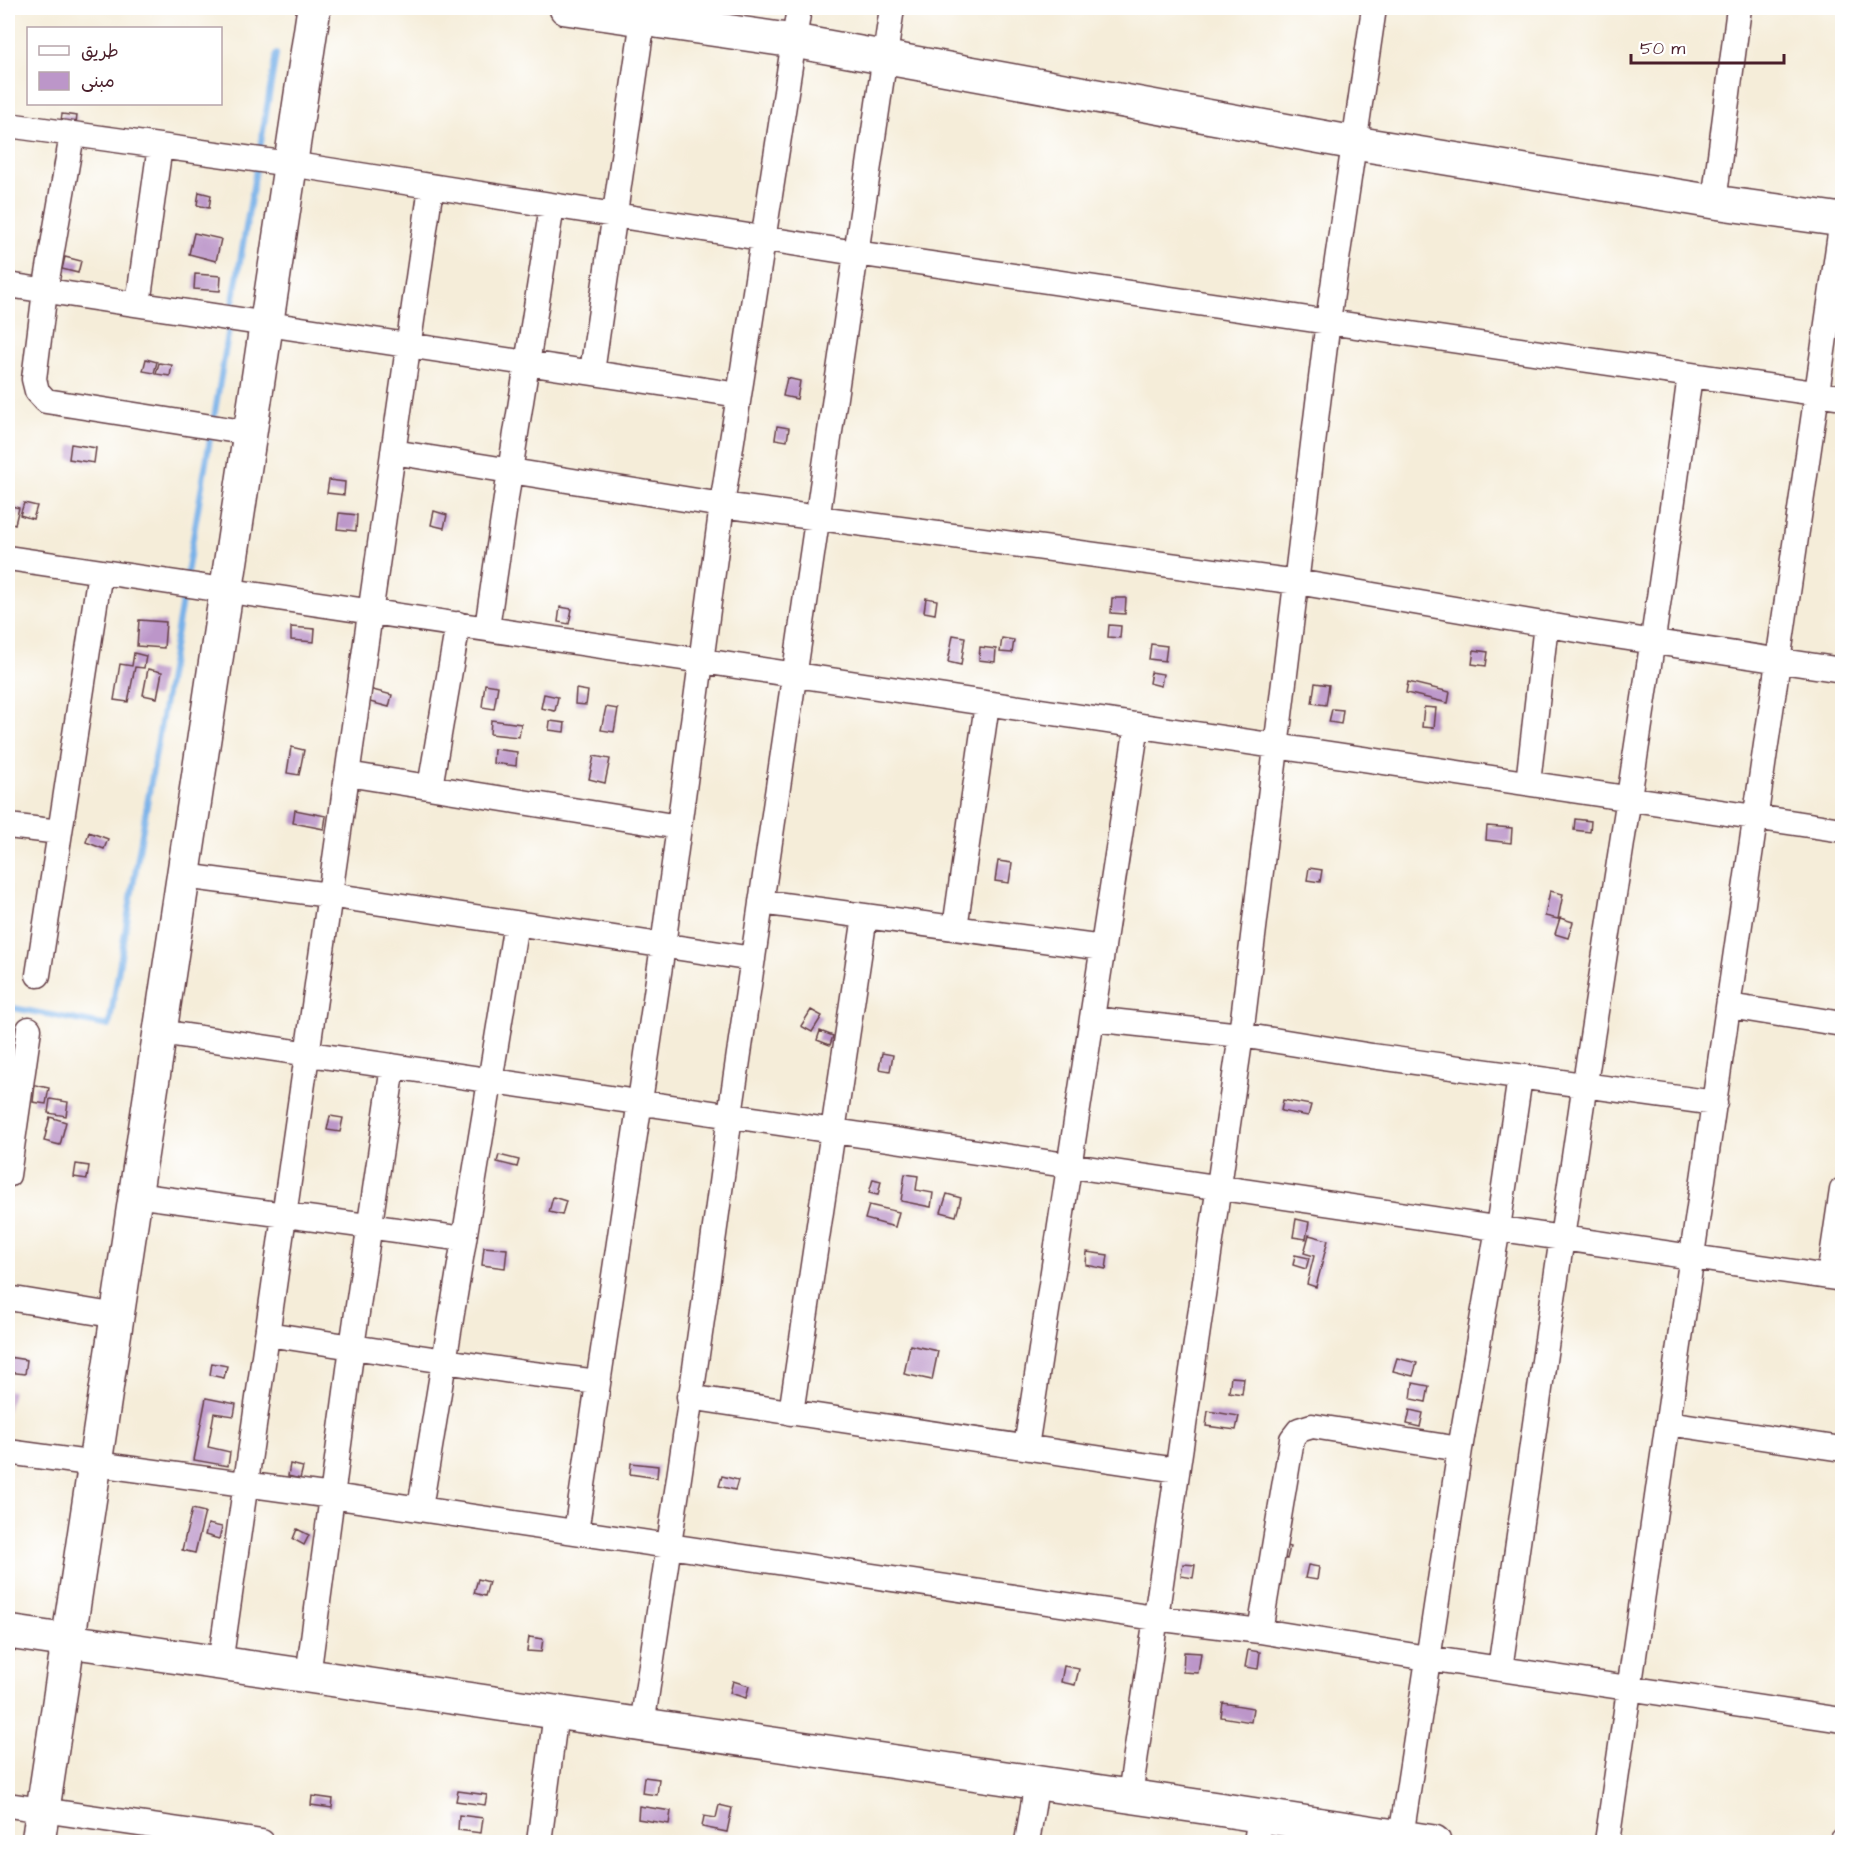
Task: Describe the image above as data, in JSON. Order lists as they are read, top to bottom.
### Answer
{
  "legend": ["طريق", "مبنى"],
  "scale_bar": "50 m"
}
